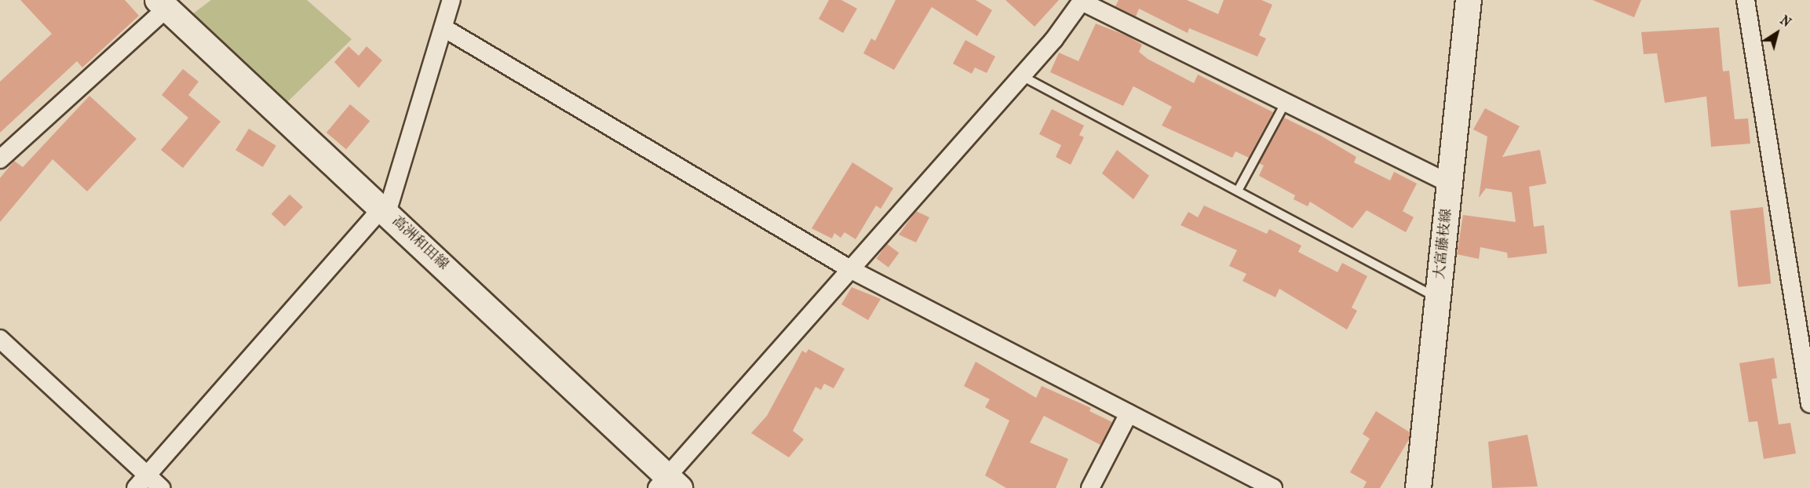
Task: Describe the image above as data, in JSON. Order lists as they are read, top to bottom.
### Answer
{
  "streets": {
    "main road": ["高洲和田線", "大富藤枝線"]
  },
  "north": "top right"
}
